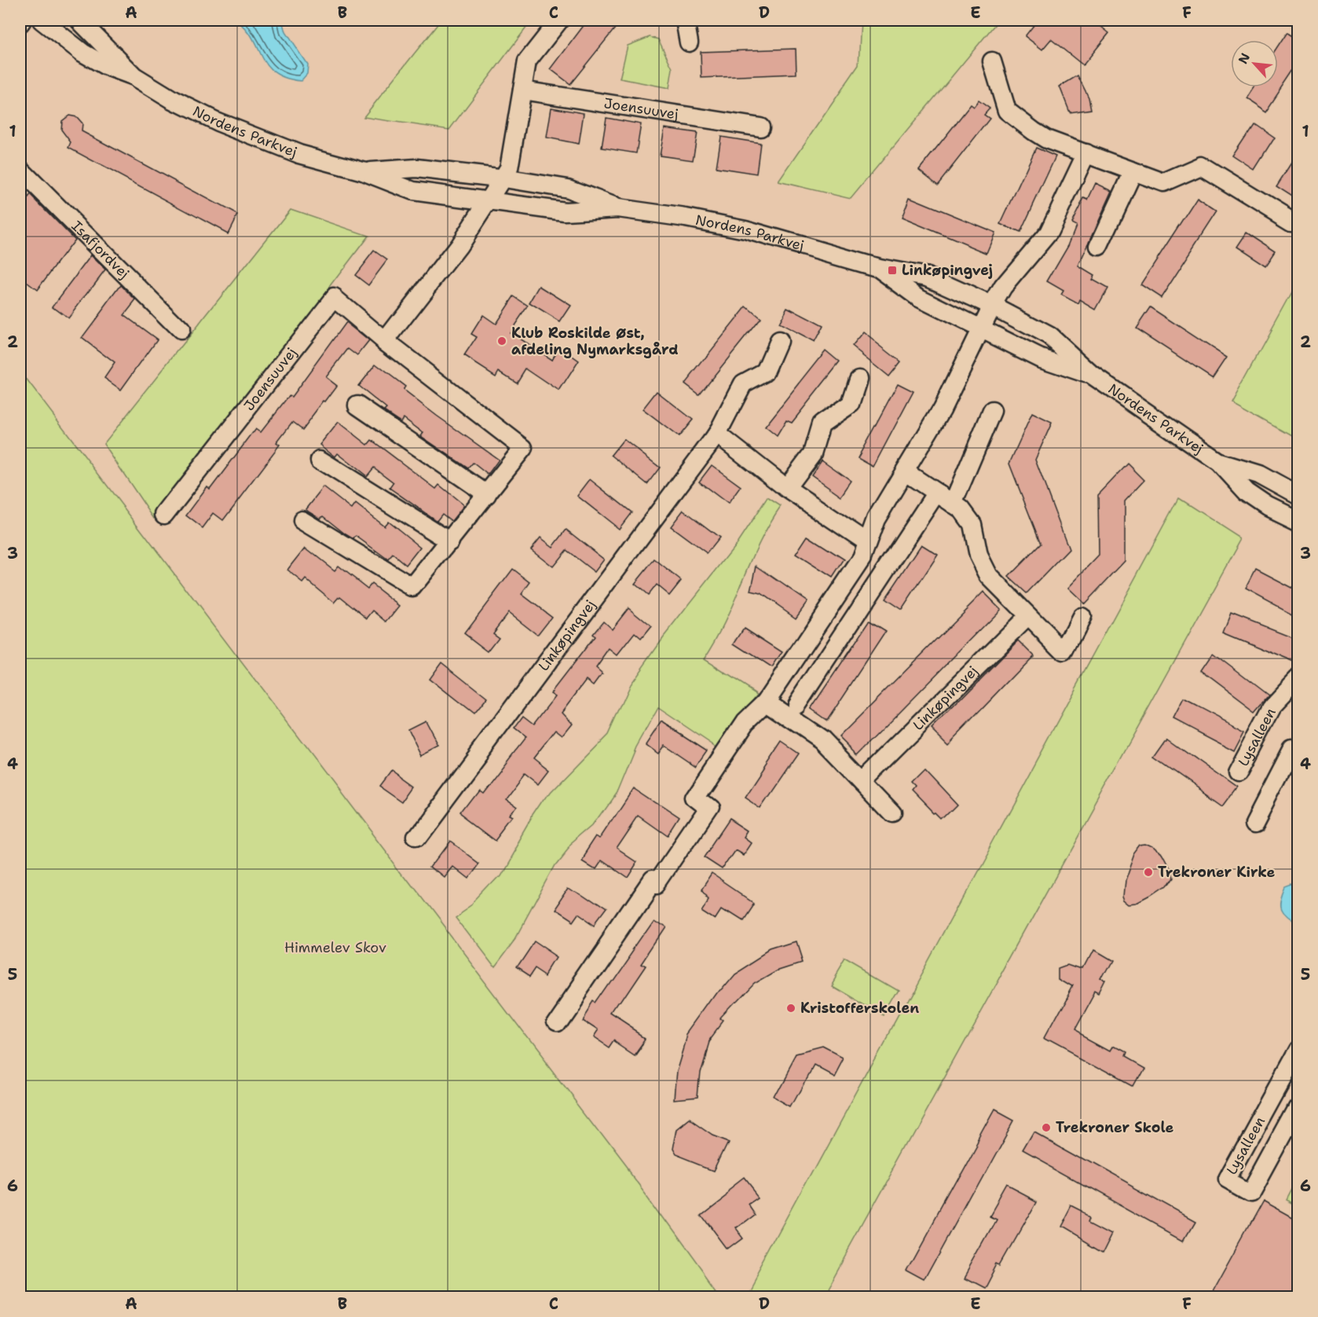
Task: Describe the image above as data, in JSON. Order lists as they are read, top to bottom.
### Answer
{
  "streets": {
    "street": [
      "Joensuuvej",
      "Nordens Parkvej",
      "Isafjordvej",
      "Linkøpingvej",
      "Lysalleen"
    ]
  },
  "parks": ["Himmelev Skov"],
  "places": {
    "transit": ["Linkøpingvej"],
    "other": [
      "Klub Roskilde Øst, afdeling Nymarksgård",
      "Trekroner Kirke",
      "Kristofferskolen",
      "Trekroner Skole"
    ]
  },
  "north": "top left",
  "grid": {
    "columns": [
      "A",
      "B",
      "C",
      "D",
      "E",
      "F"
    ],
    "rows": [
      "1",
      "2",
      "3",
      "4",
      "5",
      "6"
    ]
  }
}
